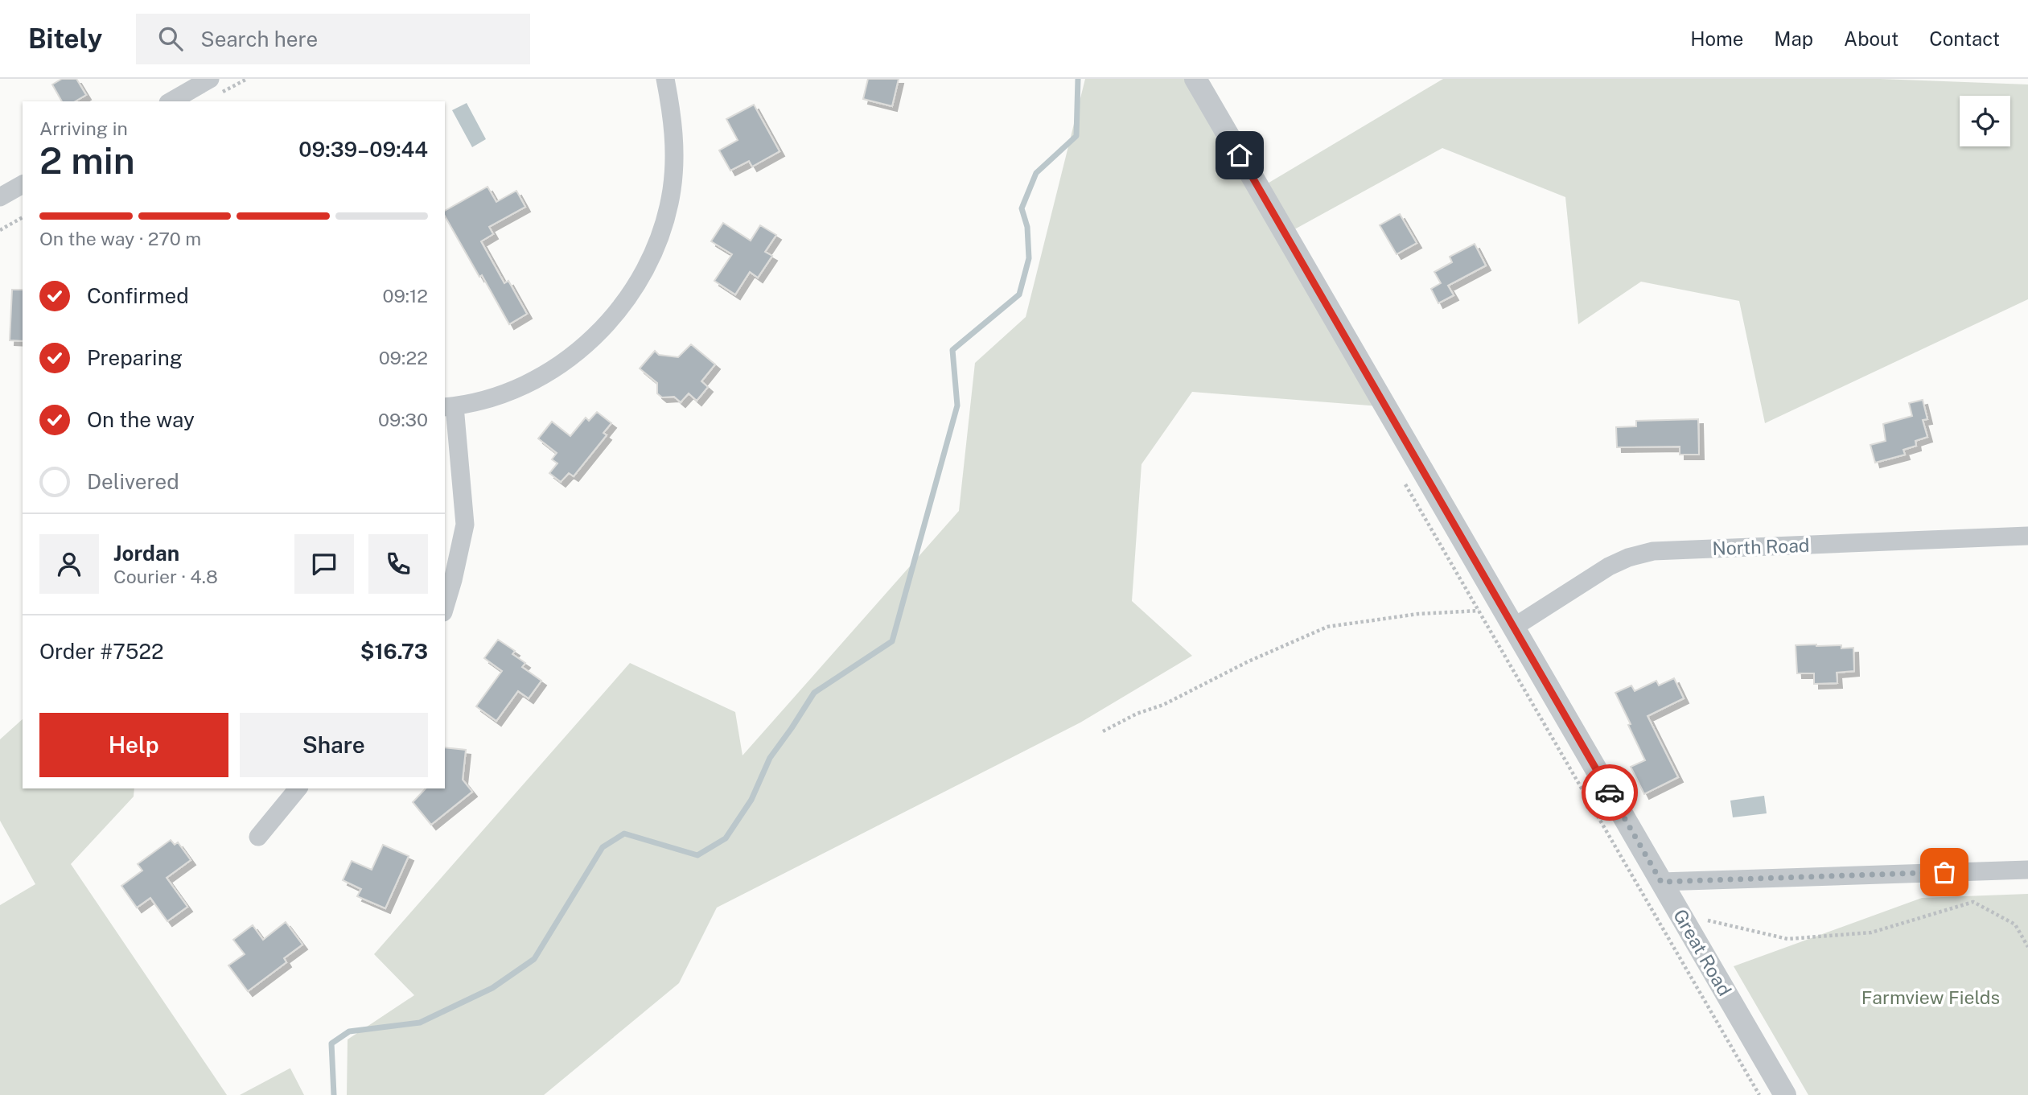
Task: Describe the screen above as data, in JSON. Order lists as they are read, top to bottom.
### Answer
{
  "streets": {
    "street": ["North Road", "Great Road"]
  },
  "crossings": [
    ["North Road", "Great Road"]
  ],
  "parks": ["Farmview Fields"],
  "page": {
    "header": "Bitely",
    "search": "Search here",
    "nav": [
      "Home",
      "Map",
      "About",
      "Contact"
    ],
    "heading": ["2 min", "Arriving in", "09:39–09:44"],
    "panel": [
      "Jordan",
      "Courier · 4.8",
      "Order #7522",
      "$16.73"
    ],
    "bar": "On the way · 270 m",
    "list": [
      ["Confirmed", "09:12"],
      ["Preparing", "09:22"],
      ["On the way", "09:30"],
      "Delivered"
    ],
    "buttons": ["Help", "Share"]
  }
}
